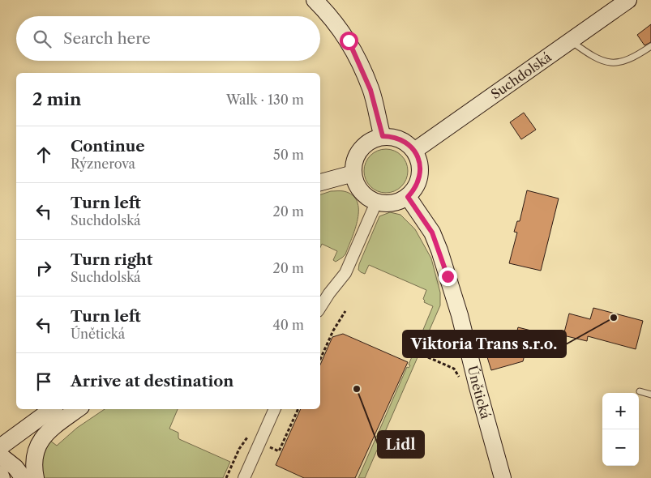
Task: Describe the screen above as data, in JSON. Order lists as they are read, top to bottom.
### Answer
{
  "streets": {
    "main road": ["Suchdolská", "Únětická"]
  },
  "crossings": [
    ["Suchdolská", "Únětická"]
  ],
  "places": ["Viktoria Trans s.r.o.", "Lidl"],
  "page": {
    "search": "Search here",
    "heading": ["2 min", "Walk · 130 m"],
    "list": [
      ["Continue", "Rýznerova", "50 m"],
      ["Turn left", "Suchdolská", "20 m"],
      ["Turn right", "Suchdolská", "20 m"],
      ["Turn left", "Únětická", "40 m"],
      "Arrive at destination"
    ],
    "map_buttons": ["+", "−"]
  }
}
